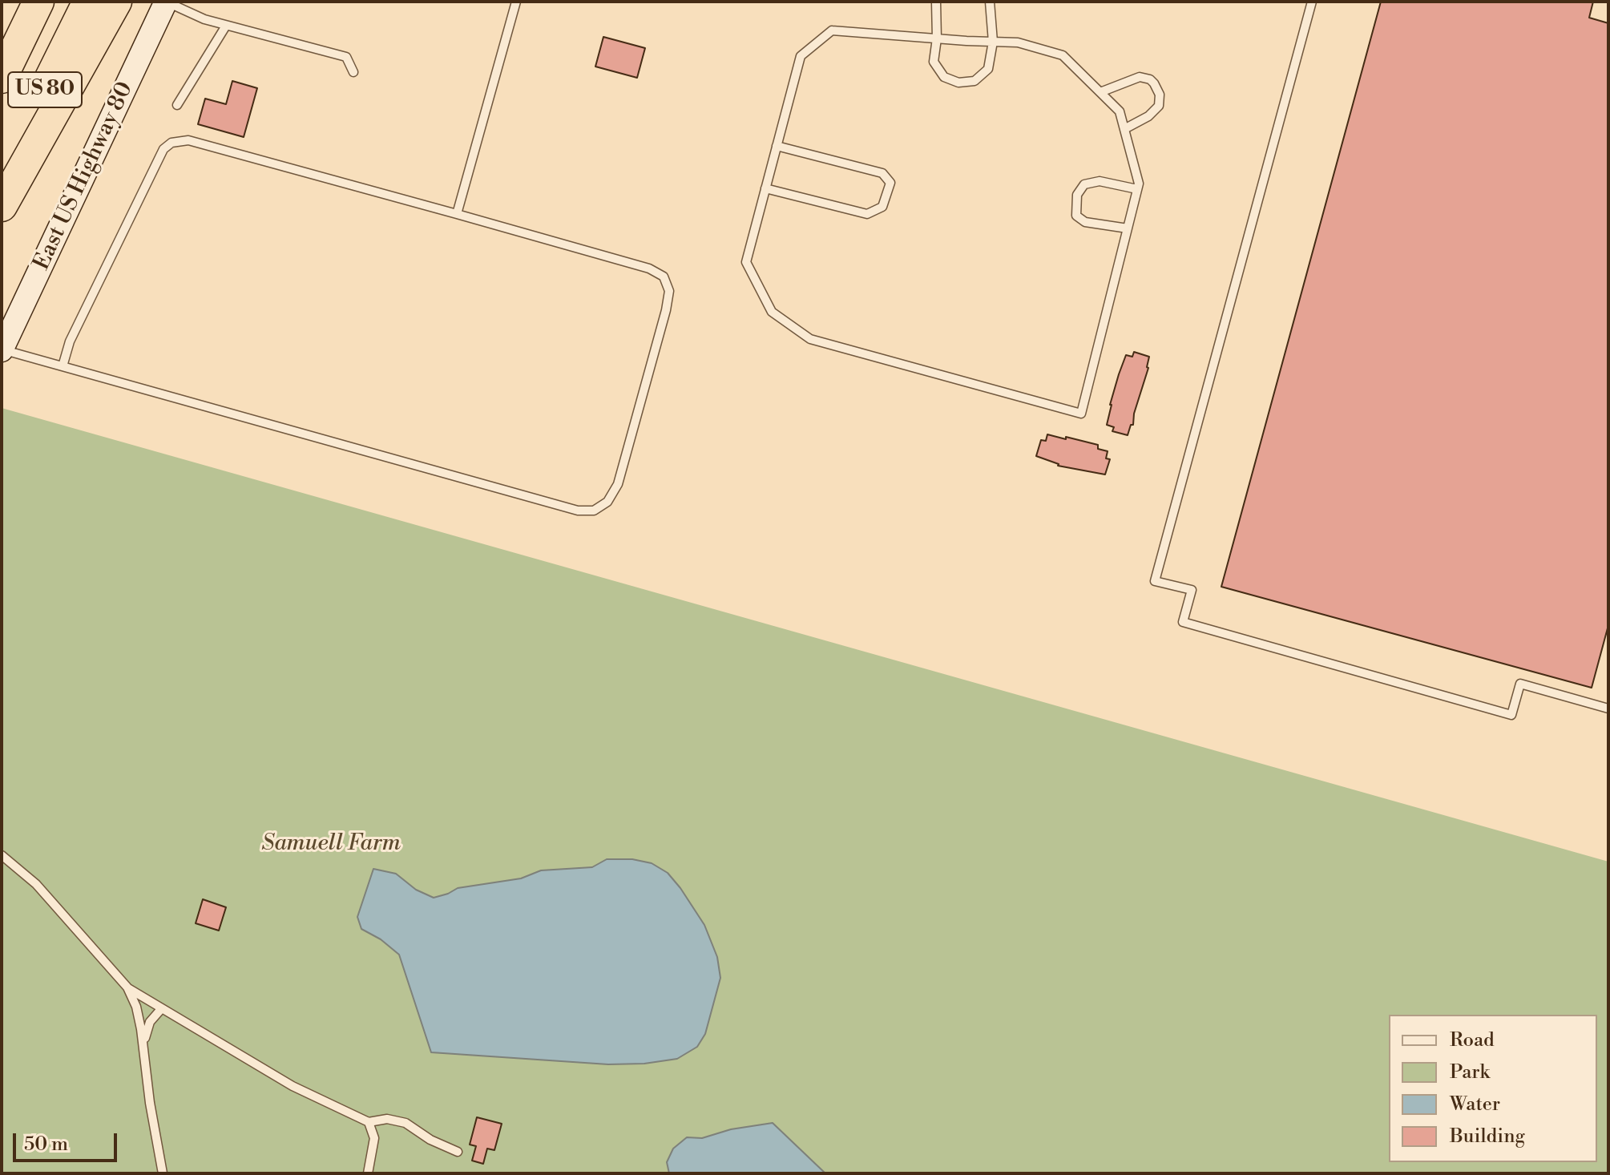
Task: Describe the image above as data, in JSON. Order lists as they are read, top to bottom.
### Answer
{
  "streets": {
    "highway": ["US 80"],
    "main road": ["East US Highway 80"]
  },
  "parks": ["Samuell Farm"],
  "legend": [
    "Road",
    "Park",
    "Water",
    "Building"
  ],
  "scale_bar": "50 m"
}
